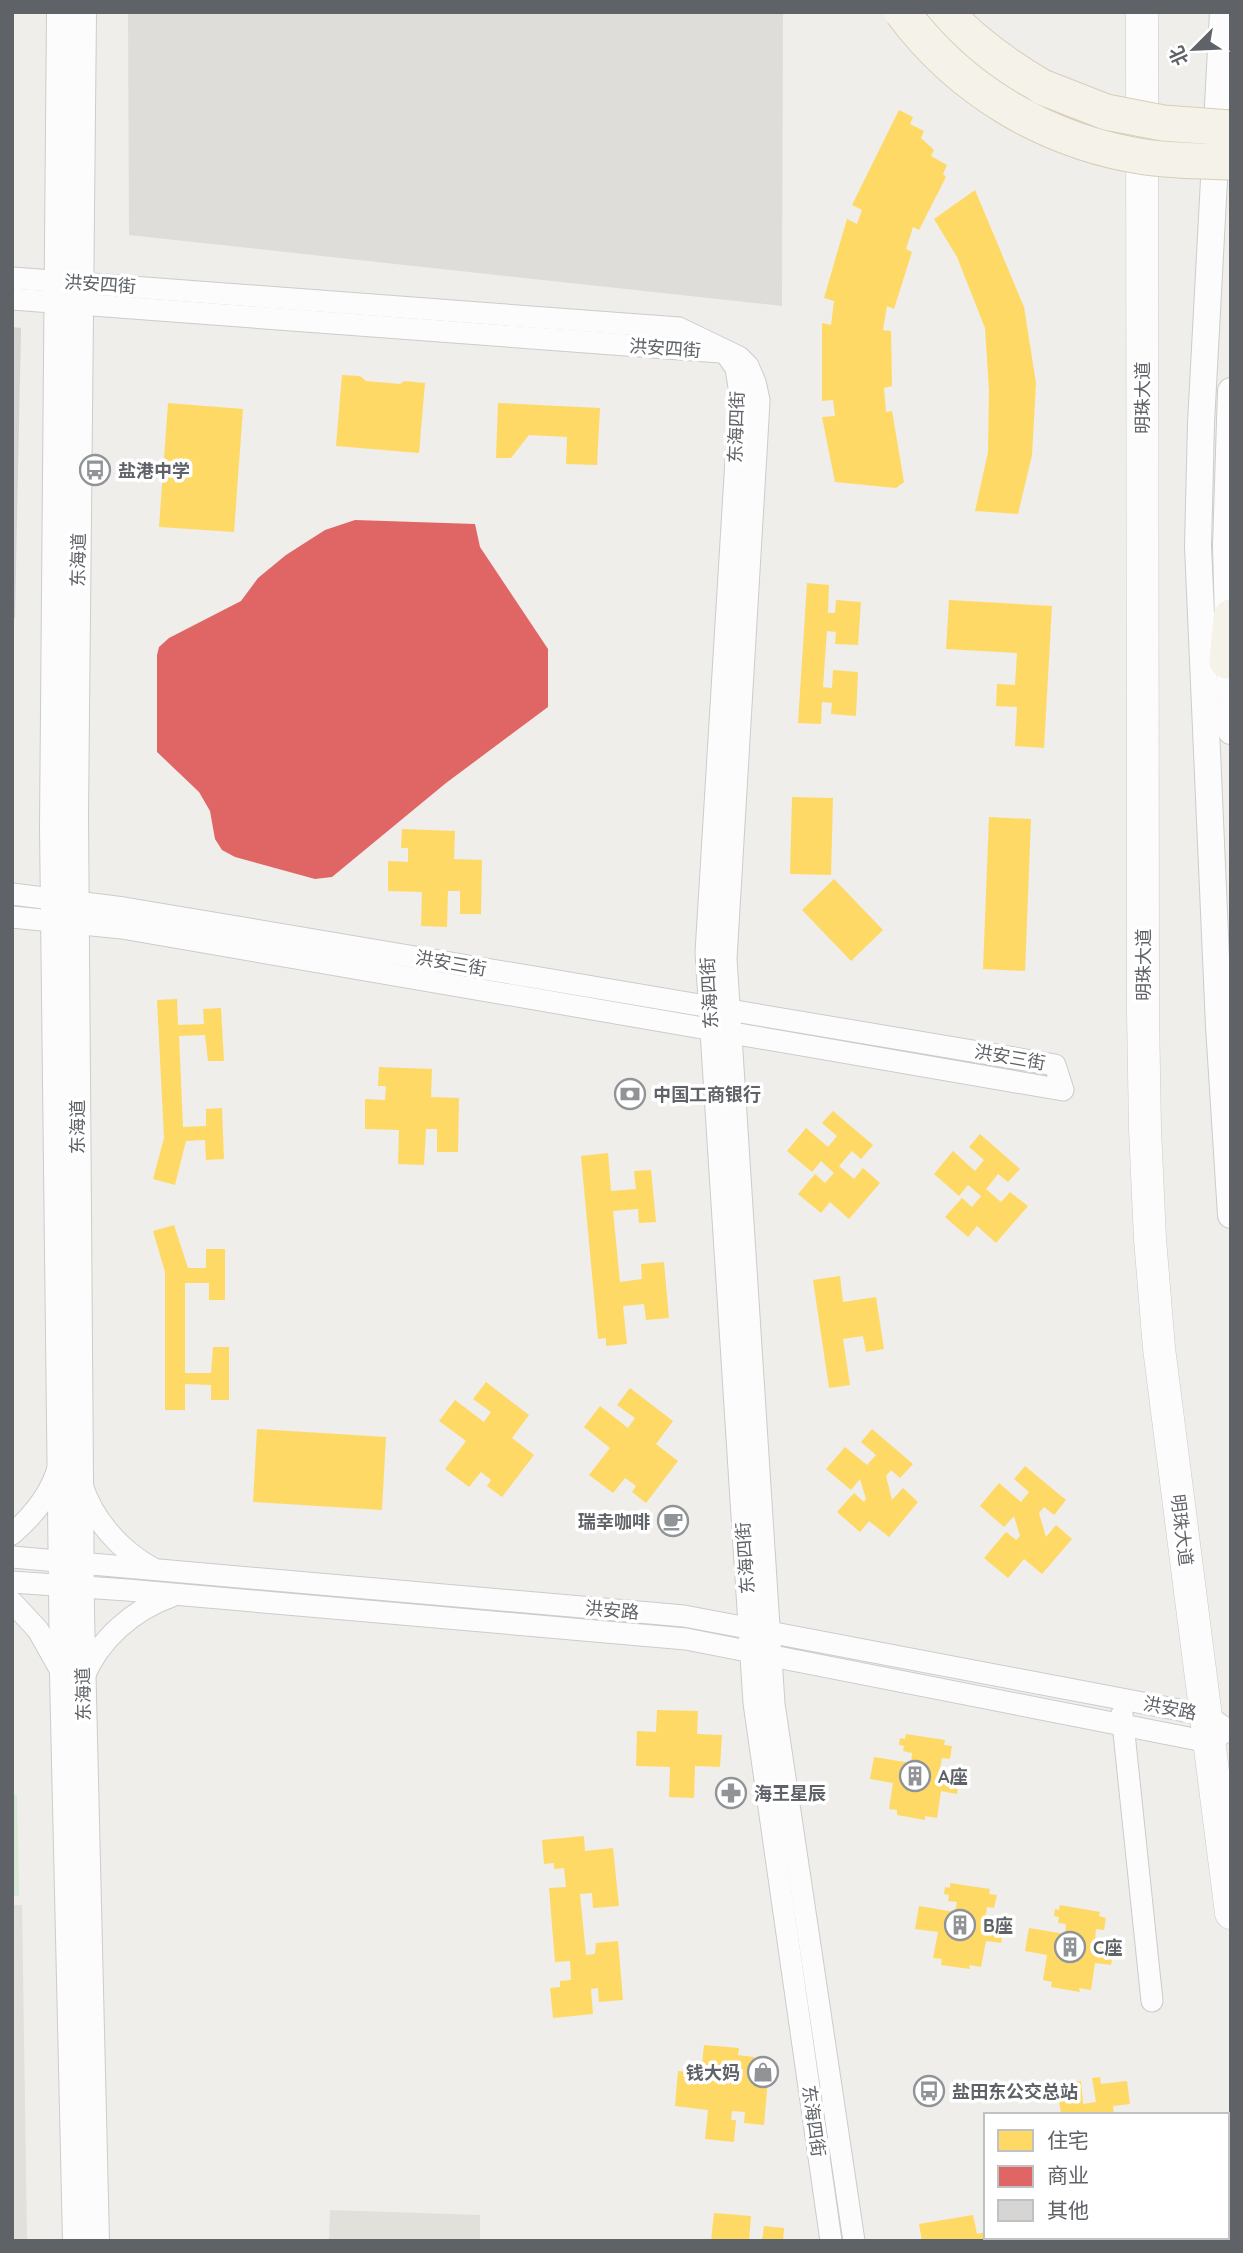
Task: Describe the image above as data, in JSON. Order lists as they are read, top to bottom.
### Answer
{
  "streets": {
    "main road": ["明珠大道"],
    "street": [
      "洪安四街",
      "东海四街",
      "东海道",
      "洪安三街",
      "洪安路"
    ]
  },
  "crossings": [
    ["洪安四街", "东海四街"],
    ["洪安四街", "东海道"],
    ["明珠大道", "洪安路"],
    ["东海四街", "洪安三街"],
    ["东海四街", "洪安路"],
    ["东海道", "洪安三街"],
    ["东海道", "洪安路"]
  ],
  "places": {
    "bus stop": ["盐港中学", "盐田东公交总站"],
    "bank": ["中国工商银行"],
    "cafe": ["瑞幸咖啡"],
    "building": ["A座", "B座", "C座"],
    "pharmacy": ["海王星辰"],
    "shop": ["钱大妈"]
  },
  "legend": ["住宅", "商业", "其他"],
  "north": "bottom left"
}
